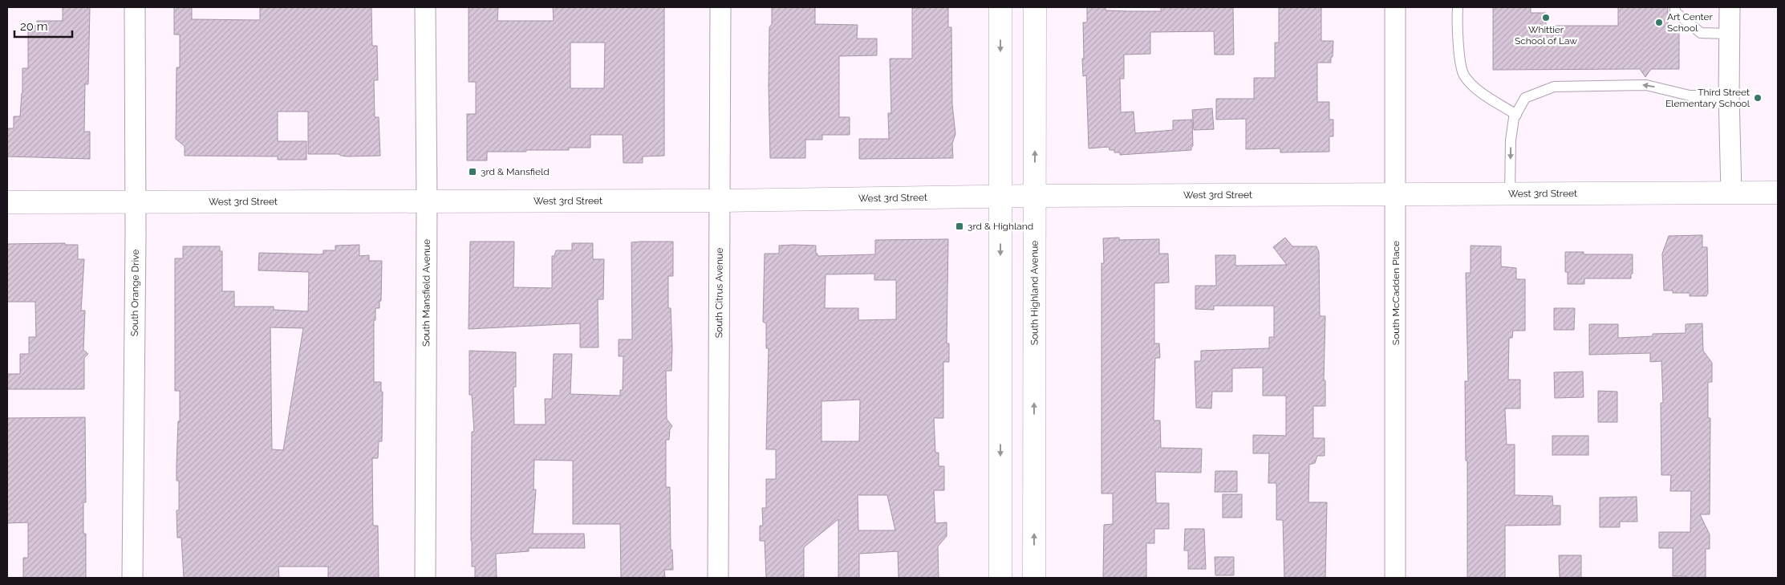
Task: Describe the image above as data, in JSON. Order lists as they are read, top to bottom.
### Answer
{
  "streets": {
    "main road": ["West 3rd Street", "South Highland Avenue"],
    "street": [
      "South Mansfield Avenue",
      "South Citrus Avenue",
      "South Orange Drive",
      "South McCadden Place"
    ]
  },
  "crossings": [
    ["West 3rd Street", "South Mansfield Avenue"],
    ["West 3rd Street", "South Citrus Avenue"],
    ["West 3rd Street", "South Highland Avenue"],
    ["West 3rd Street", "South Orange Drive"],
    ["West 3rd Street", "South McCadden Place"]
  ],
  "places": {
    "other": ["Whittier School of Law", "Art Center School", "Third Street Elementary School"],
    "transit": ["3rd & Mansfield", "3rd & Highland"]
  },
  "scale_bar": "20 m"
}
